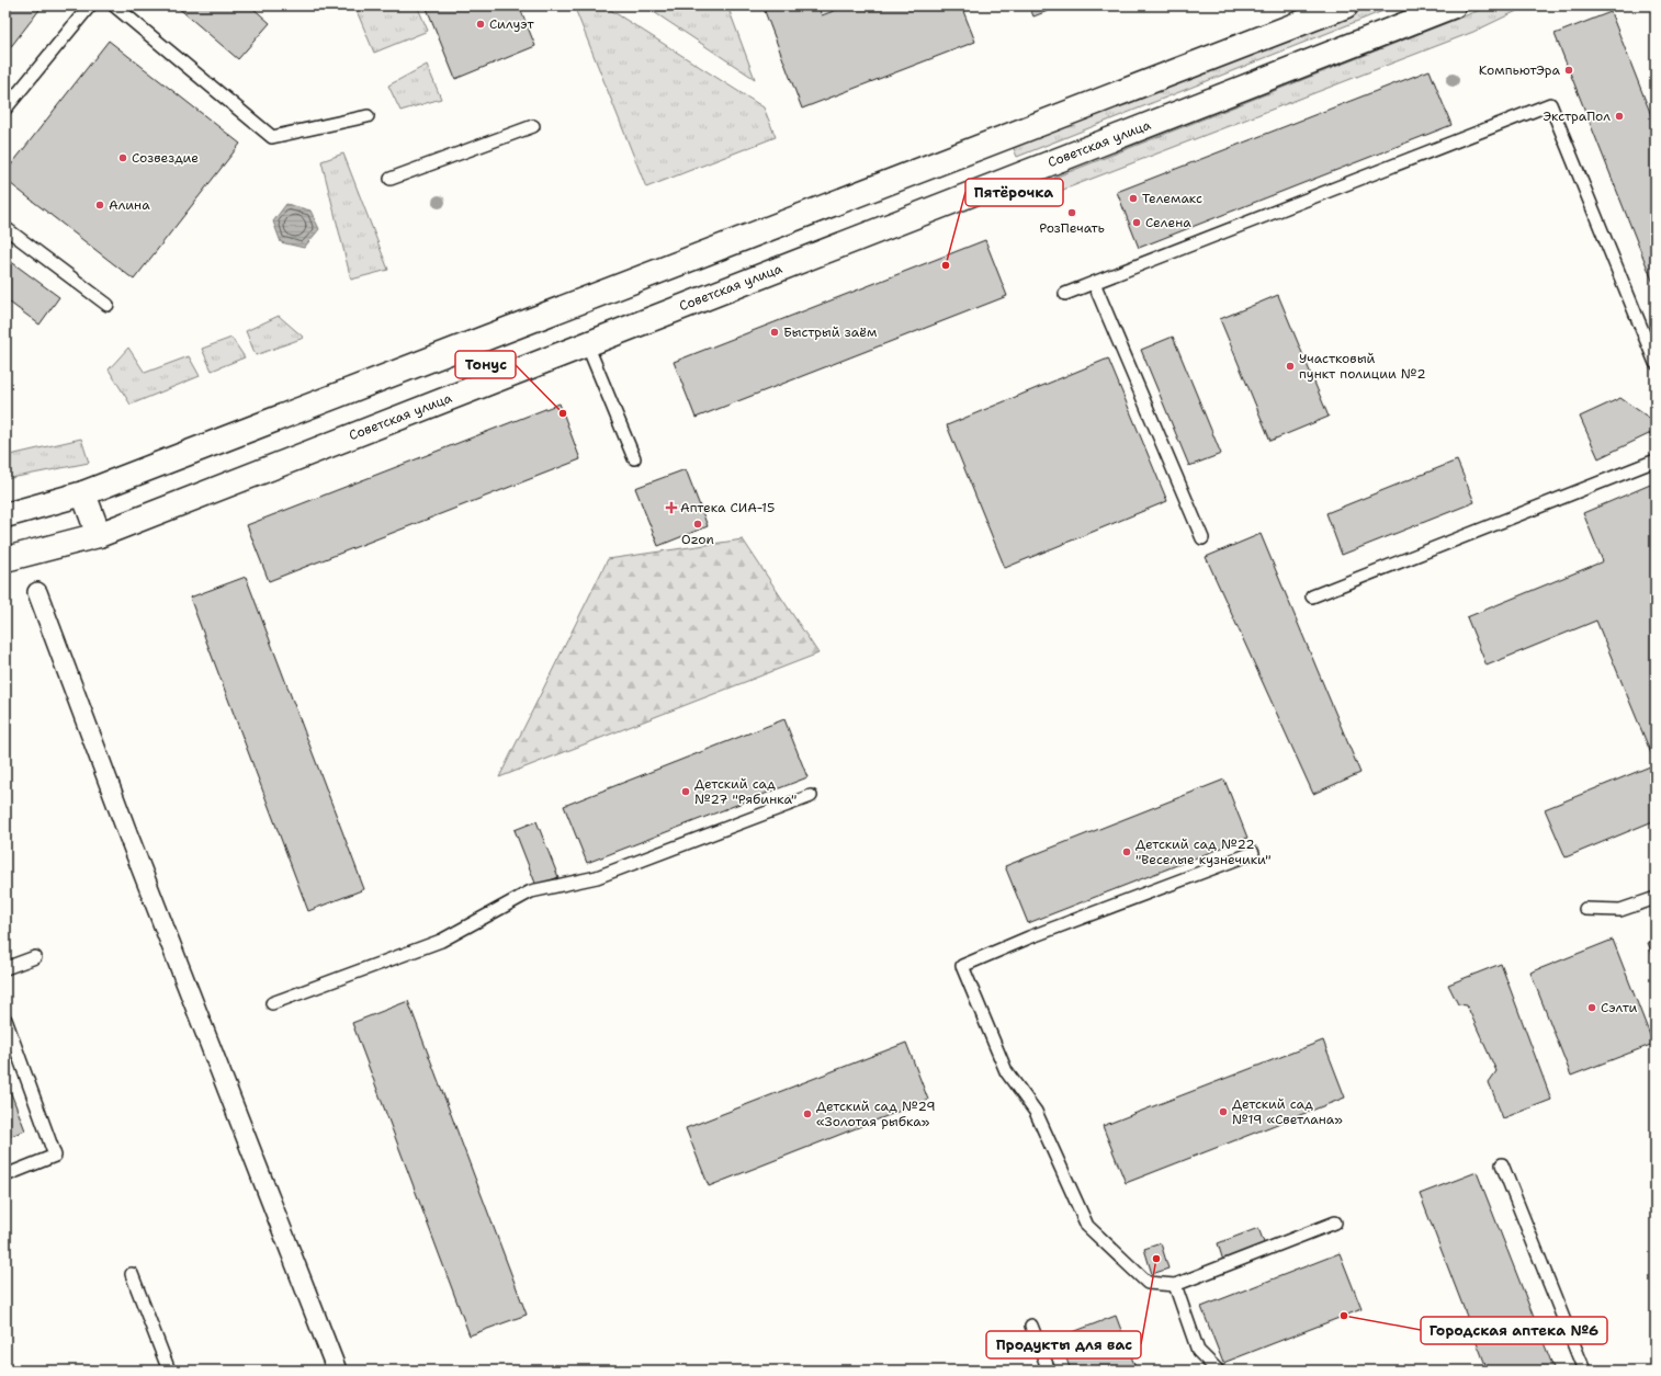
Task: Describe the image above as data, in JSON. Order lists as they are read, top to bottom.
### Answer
{
  "streets": {
    "main road": ["Советская улица"]
  },
  "places": {
    "other": [
      "Силуэт",
      "КомпьютЭра",
      "ЭкстраПол",
      "Созвездие",
      "Телемакс",
      "Алина",
      "РозПечать",
      "Селена",
      "Пятёрочка",
      "Быстрый заём",
      "Участковый пункт полиции №2",
      "Тонус",
      "Ozon",
      "Детский сад №27 \"Рябинка\"",
      "Детский сад №22 \"Веселые кузнечики\"",
      "Сэлти",
      "Детский сад №19 «Светлана»",
      "Детский сад №29 «Золотая рыбка»",
      "Продукты для вас",
      "Городская аптека №6"
    ],
    "health": ["Аптека СИА-15"]
  }
}
